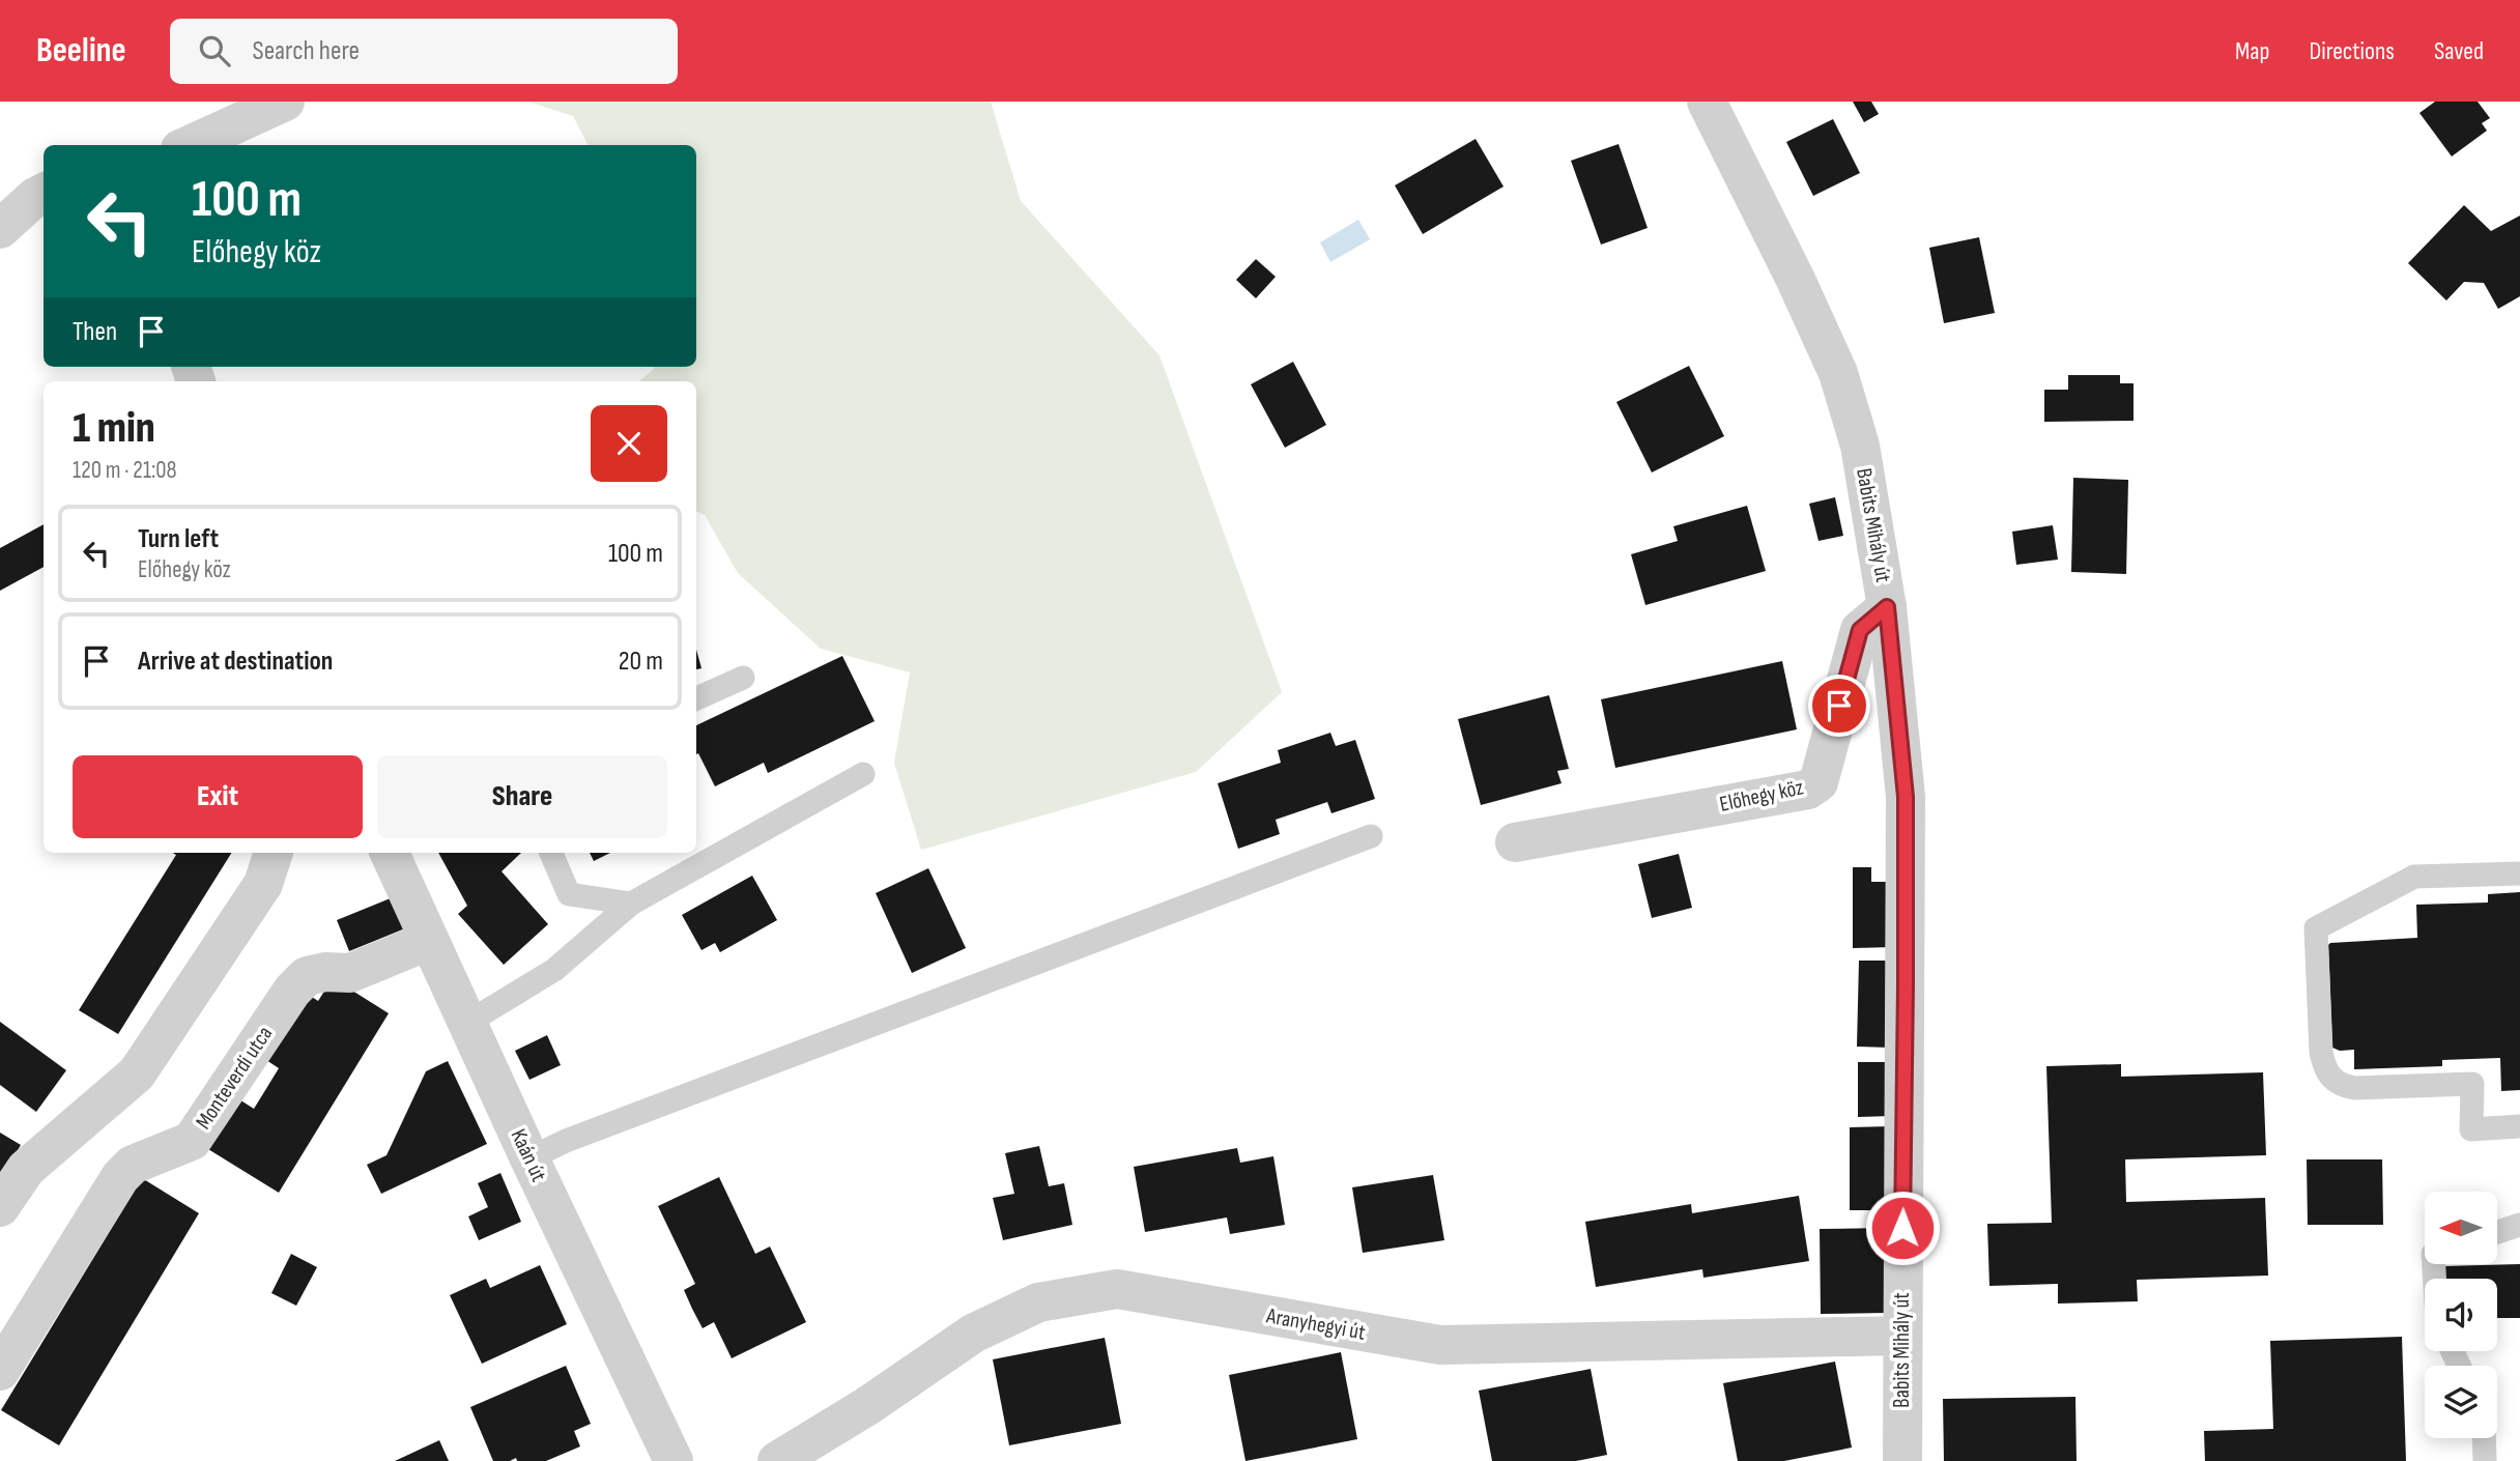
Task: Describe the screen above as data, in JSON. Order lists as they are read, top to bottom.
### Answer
{
  "streets": {
    "street": [
      "Babits Mihály út",
      "Előhegy köz",
      "Monteverdi utca",
      "Kaán út",
      "Aranyhegyi út"
    ]
  },
  "crossings": [
    ["Babits Mihály út", "Előhegy köz"],
    ["Babits Mihály út", "Aranyhegyi út"],
    ["Monteverdi utca", "Kaán út"]
  ],
  "north": "left",
  "page": {
    "header": "Beeline",
    "search": "Search here",
    "nav": ["Map", "Directions", "Saved"],
    "turn": ["100 m", "Előhegy köz"],
    "then": "Then",
    "heading": ["1 min", "120 m · 21:08"],
    "list": [
      {
        "name": "Turn left",
        "note": "Előhegy köz",
        "value": "100 m"
      },
      {
        "name": "Arrive at destination",
        "value": "20 m"
      }
    ],
    "buttons": ["Exit", "Share"]
  }
}
